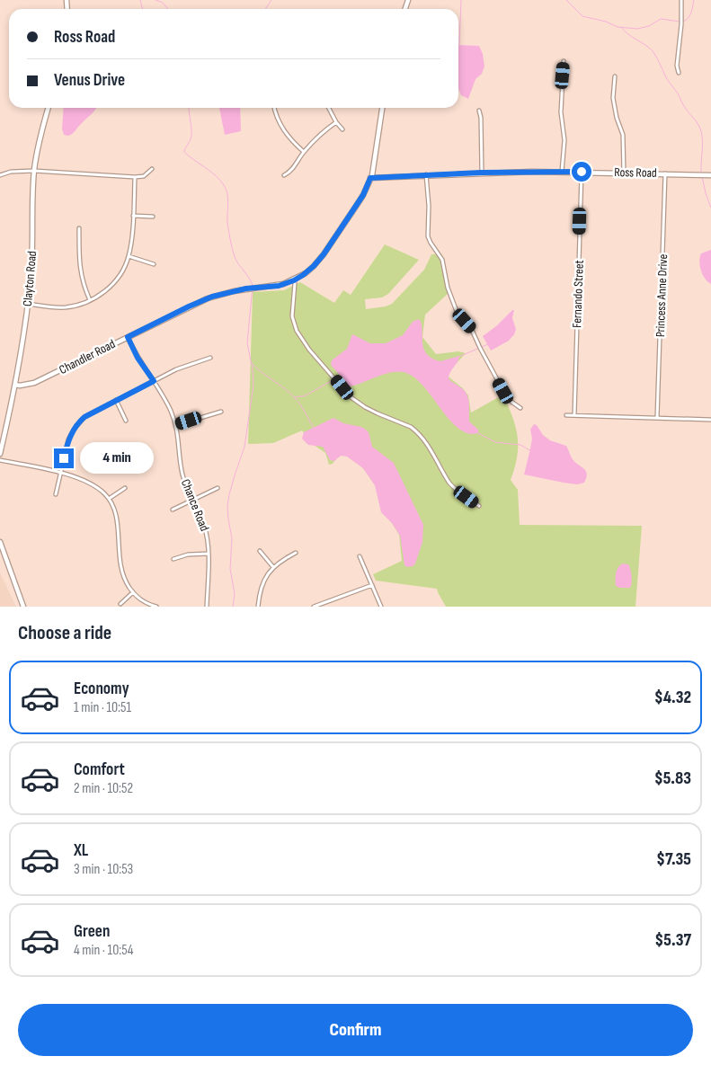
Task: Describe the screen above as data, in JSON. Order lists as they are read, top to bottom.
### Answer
{
  "streets": {
    "street": [
      "Ross Road",
      "Clayton Road",
      "Fernando Street",
      "Princess Anne Drive",
      "Chandler Road",
      "Chance Road"
    ]
  },
  "crossings": [
    ["Ross Road", "Fernando Street"],
    ["Ross Road", "Princess Anne Drive"],
    ["Ross Road", "Chandler Road"],
    ["Clayton Road", "Chandler Road"],
    ["Chandler Road", "Chance Road"]
  ],
  "page": {
    "banner": ["Ross Road", "Venus Drive"],
    "bubble": "4 min",
    "heading": "Choose a ride",
    "list": [
      {
        "name": "Economy",
        "note": "1 min · 10:51",
        "value": "$4.32"
      },
      {
        "name": "Comfort",
        "note": "2 min · 10:52",
        "value": "$5.83"
      },
      {
        "name": "XL",
        "note": "3 min · 10:53",
        "value": "$7.35"
      },
      {
        "name": "Green",
        "note": "4 min · 10:54",
        "value": "$5.37"
      }
    ],
    "buttons": "Confirm"
  }
}
